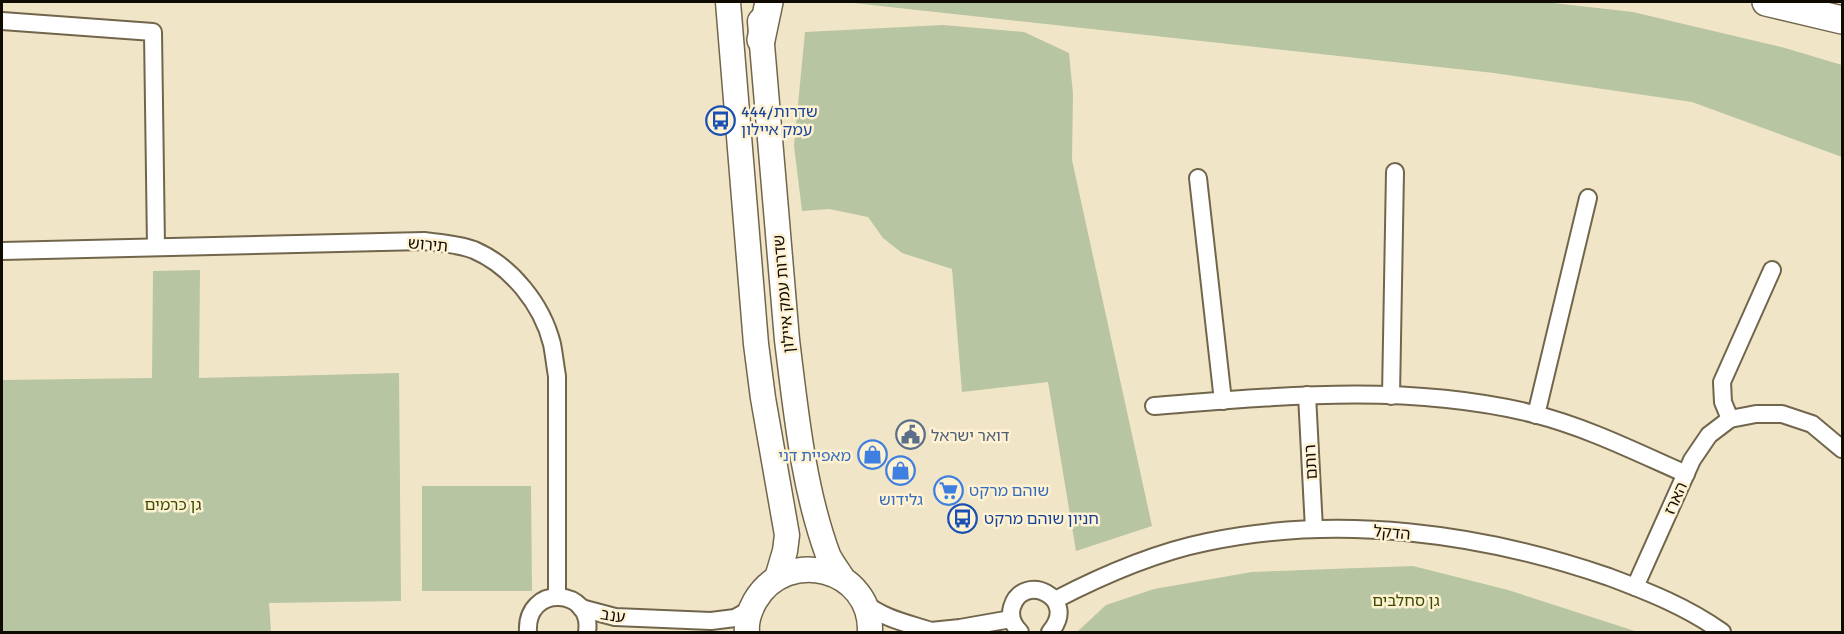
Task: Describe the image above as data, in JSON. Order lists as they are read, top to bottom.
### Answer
{
  "streets": {
    "main road": ["שדרות עמק איילון"],
    "street": [
      "תירוש",
      "רותם",
      "הארז",
      "הדקל",
      "ענב"
    ]
  },
  "crossings": [
    ["תירוש", "ענב"],
    ["רותם", "הדקל"],
    ["הארז", "הדקל"]
  ],
  "parks": ["גן כרמים", "גן סחלבים"],
  "places": {
    "bus stop": ["444/שדרות עמק איילון", "חניון שוהם מרקט"],
    "public building": ["דואר ישראל"],
    "shop": ["מאפיית דני", "גלידוש"],
    "supermarket": ["שוהם מרקט"]
  }
}
